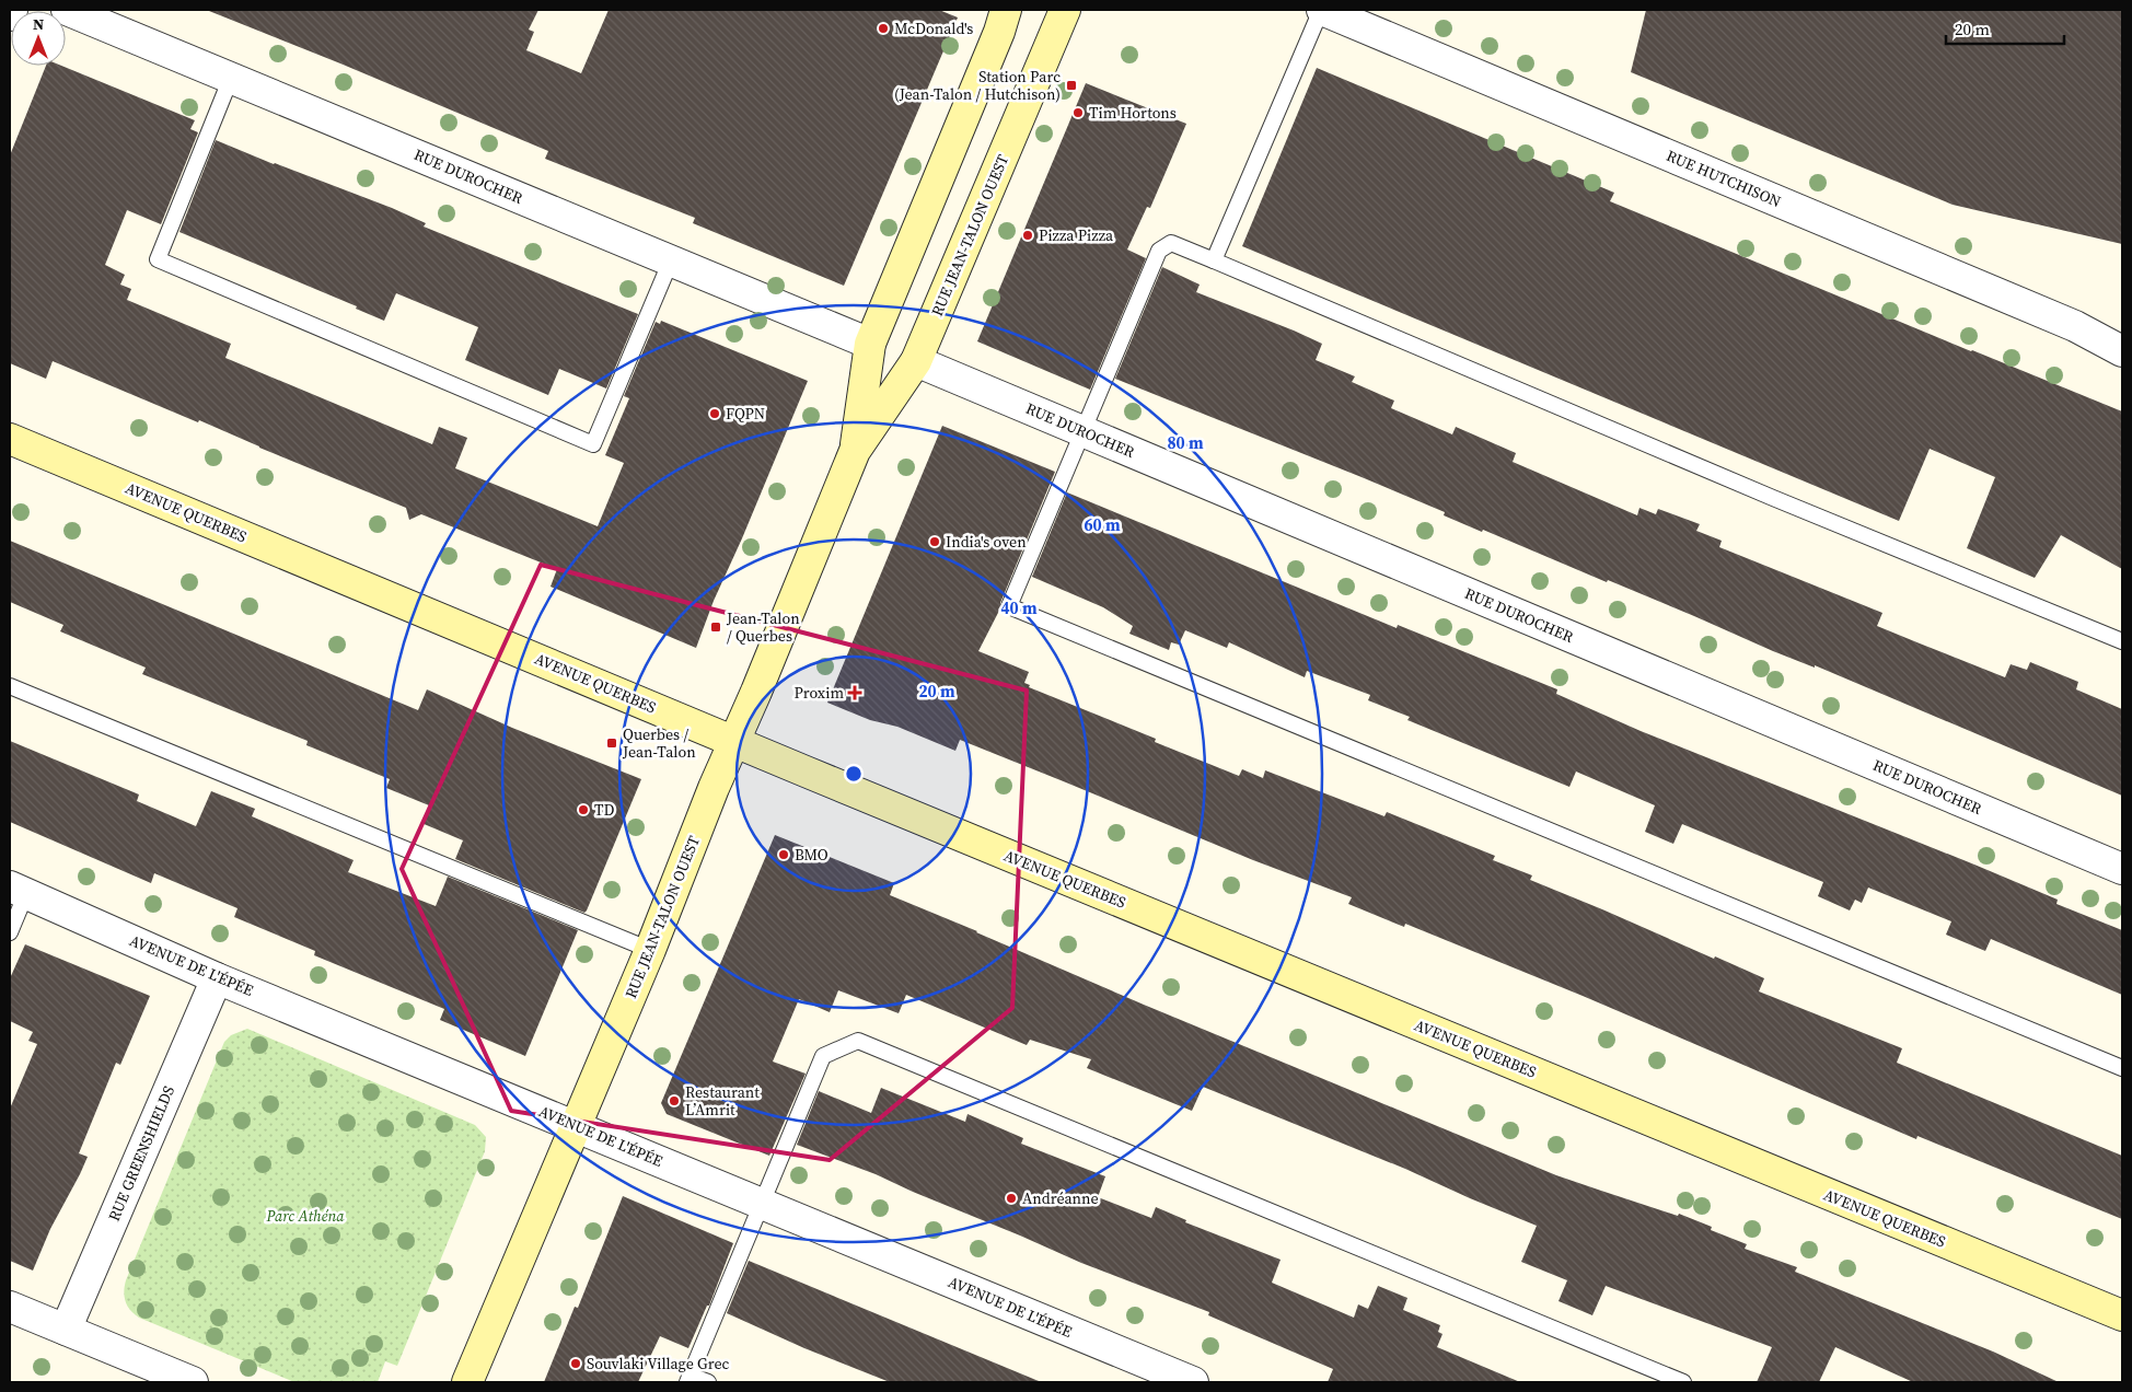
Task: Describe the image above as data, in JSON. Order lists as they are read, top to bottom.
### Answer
{
  "streets": {
    "street": [
      "RUE DUROCHER",
      "RUE HUTCHISON",
      "RUE JEAN-TALON OUEST",
      "AVENUE QUERBES",
      "AVENUE DE L'ÉPÉE",
      "RUE GREENSHIELDS"
    ]
  },
  "crossings": [
    ["RUE DUROCHER", "RUE JEAN-TALON OUEST"],
    ["RUE JEAN-TALON OUEST", "AVENUE QUERBES"],
    ["RUE JEAN-TALON OUEST", "AVENUE DE L'ÉPÉE"],
    ["AVENUE DE L'ÉPÉE", "RUE GREENSHIELDS"]
  ],
  "parks": ["Parc Athéna"],
  "places": {
    "other": [
      "McDonald's",
      "Tim Hortons",
      "Pizza Pizza",
      "FQPN",
      "India's oven",
      "TD",
      "BMO",
      "Restaurant L’Amrit",
      "Andréanne",
      "Souvlaki Village Grec"
    ],
    "transit": ["Station Parc (Jean-Talon / Hutchison)", "Jean-Talon / Querbes", "Querbes / Jean-Talon"],
    "health": ["Proxim"]
  },
  "scale_bar": "20 m",
  "north": "top",
  "rings": [
    "80 m",
    "60 m",
    "40 m",
    "20 m"
  ]
}
